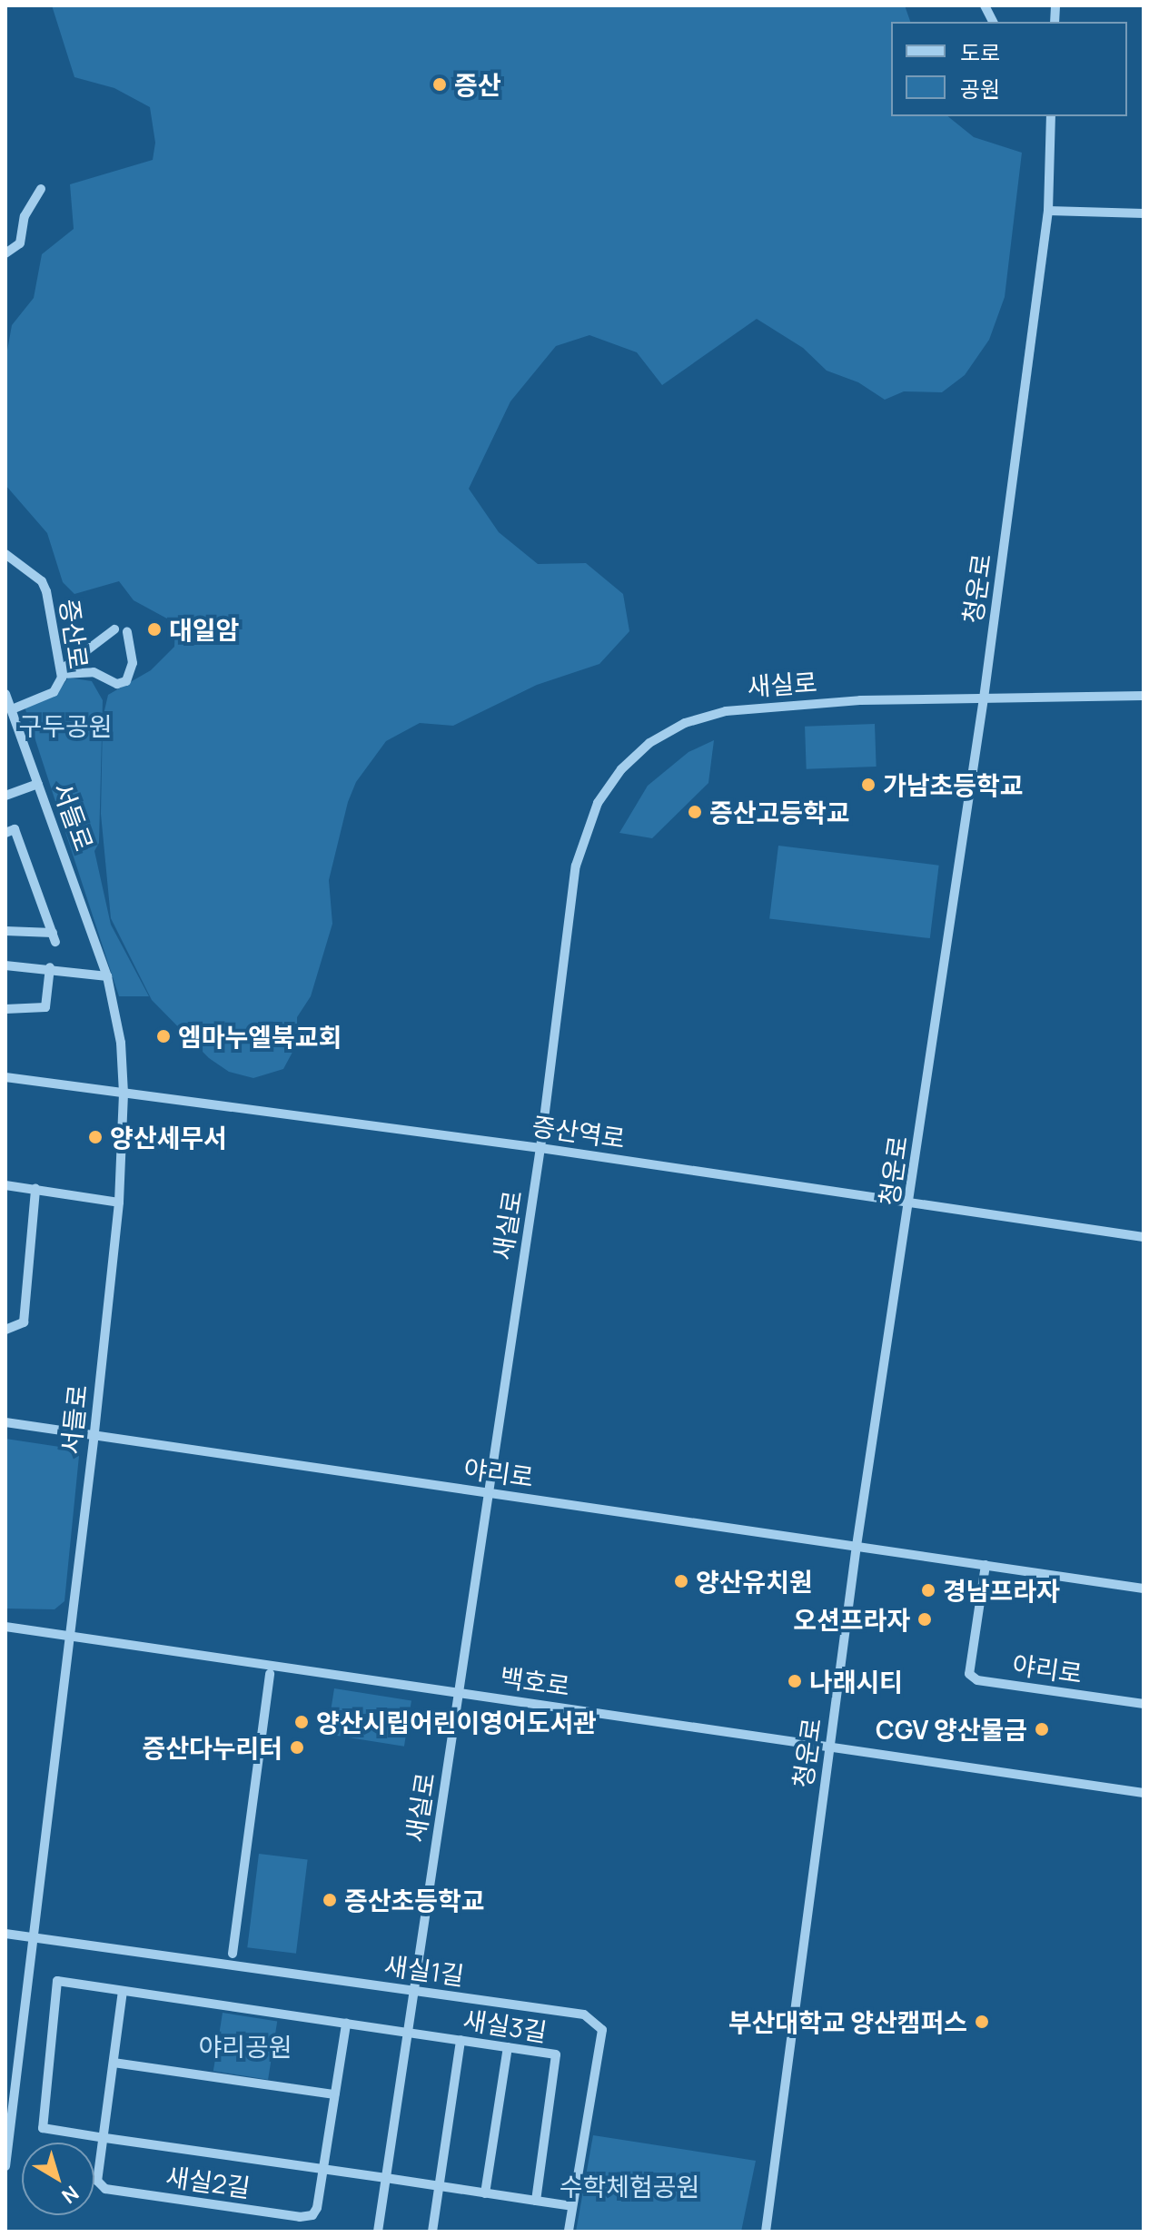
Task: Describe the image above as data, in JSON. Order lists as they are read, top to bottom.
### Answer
{
  "streets": {
    "street": [
      "청운로",
      "증산로",
      "새실로",
      "서들로",
      "증산역로",
      "야리로",
      "백호로",
      "새실1길",
      "새실3길",
      "새실2길"
    ]
  },
  "crossings": [
    ["청운로", "새실로"],
    ["청운로", "증산역로"],
    ["청운로", "야리로"],
    ["청운로", "백호로"],
    ["증산로", "서들로"],
    ["새실로", "증산역로"],
    ["새실로", "야리로"],
    ["새실로", "백호로"],
    ["새실로", "새실1길"],
    ["새실로", "새실3길"],
    ["새실로", "새실2길"],
    ["서들로", "증산역로"],
    ["서들로", "야리로"],
    ["서들로", "백호로"],
    ["서들로", "새실1길"],
    ["새실1길", "새실2길"],
    ["새실3길", "새실2길"]
  ],
  "parks": ["구두공원", "야리공원", "수학체험공원"],
  "places": [
    "증산",
    "대일암",
    "가남초등학교",
    "증산고등학교",
    "엠마누엘북교회",
    "양산세무서",
    "양산유치원",
    "경남프라자",
    "오션프라자",
    "나래시티",
    "양산시립어린이영어도서관",
    "CGV 양산물금",
    "증산다누리터",
    "증산초등학교",
    "부산대학교 양산캠퍼스"
  ],
  "legend": ["도로", "공원"],
  "north": "bottom right"
}
